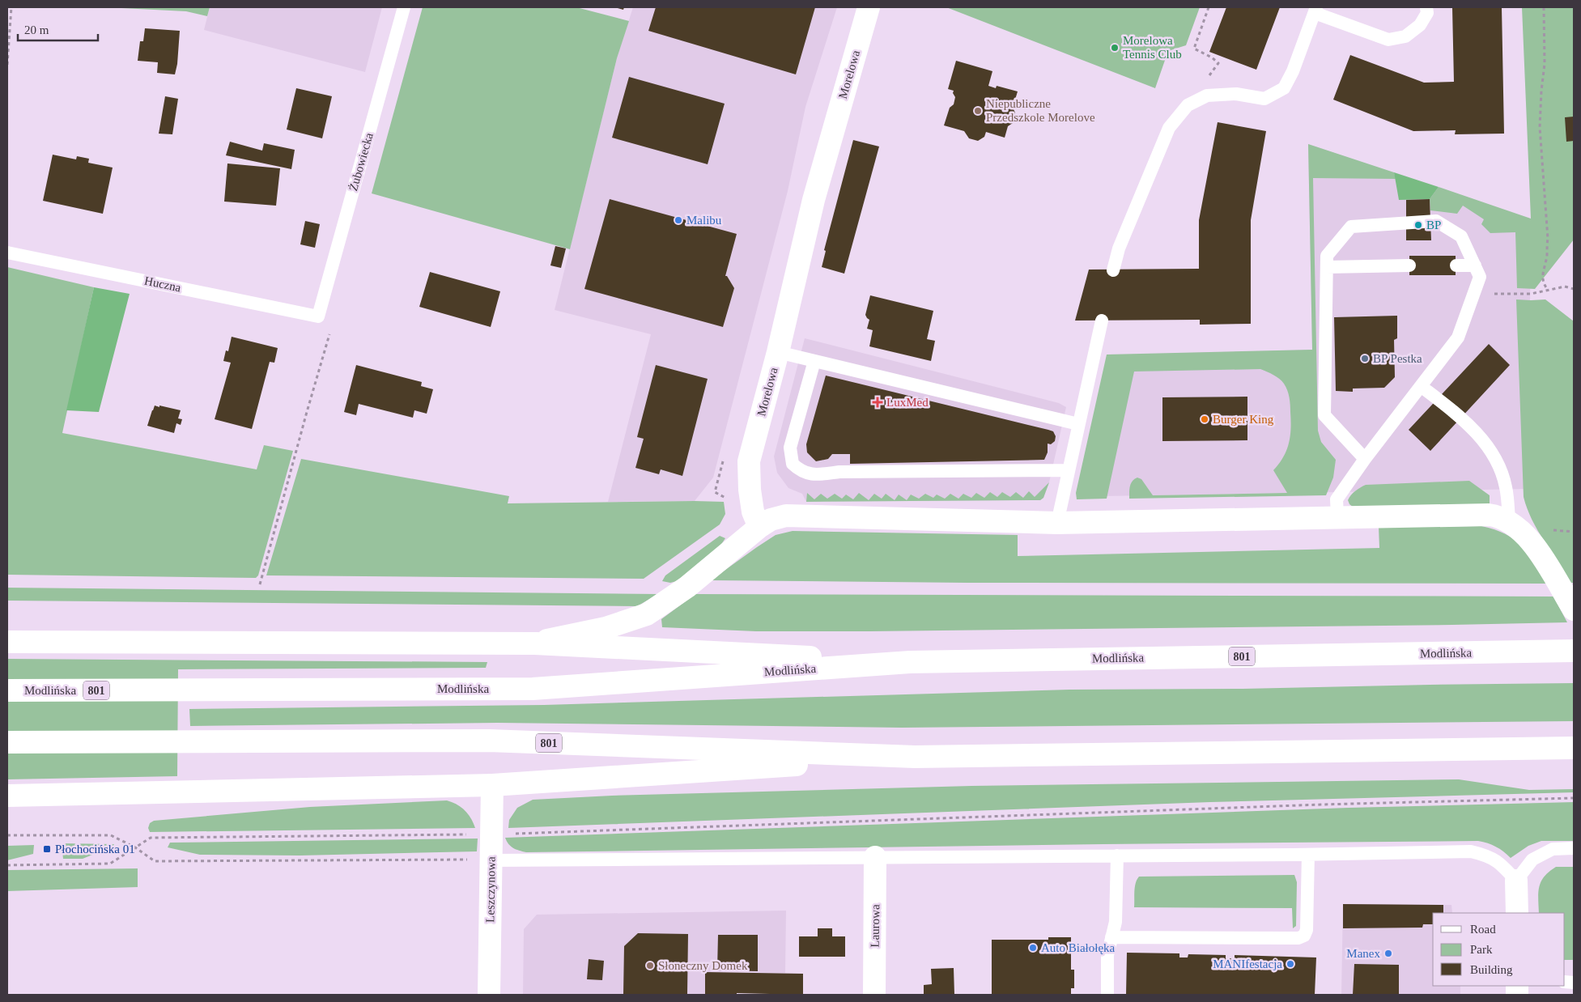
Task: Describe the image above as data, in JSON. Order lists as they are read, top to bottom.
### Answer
{
  "streets": {
    "main road": [
      "Morelowa",
      "Modlińska",
      "801",
      "Leszczynowa",
      "Laurowa"
    ],
    "lane": ["Żubowiecka", "Huczna"]
  },
  "crossings": [
    ["Żubowiecka", "Huczna"]
  ],
  "places": {
    "other": [
      "Morelowa Tennis Club",
      "Niepubliczne Przedszkole Morelove",
      "Malibu",
      "BP",
      "BP Pestka",
      "Burger King",
      "Auto Białołęka",
      "Manex",
      "MANIfestacja",
      "Słoneczny Domek"
    ],
    "health": ["LuxMed"],
    "transit": ["Płochocińska 01"]
  },
  "legend": ["Road", "Park", "Building"],
  "scale_bar": "20 m"
}
